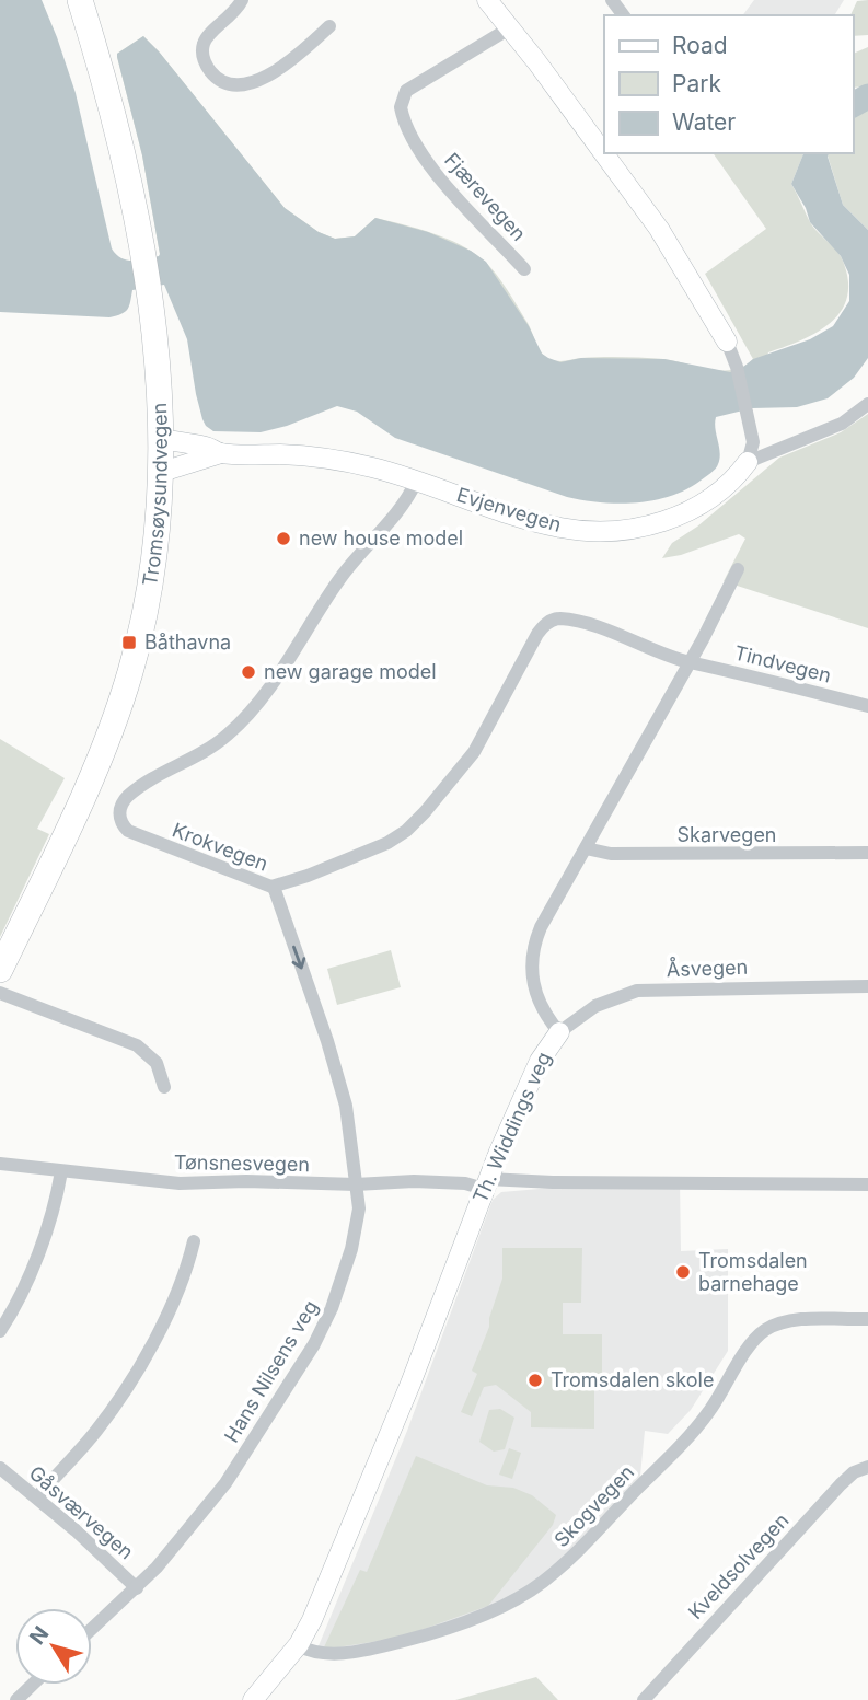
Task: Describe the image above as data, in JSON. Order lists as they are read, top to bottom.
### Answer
{
  "streets": {
    "highway": ["Tromsøysundvegen"],
    "street": [
      "Fjærevegen",
      "Evjenvegen",
      "Tindvegen",
      "Skarvegen",
      "Krokvegen",
      "Åsvegen",
      "Th. Widdings veg",
      "Tønsnesvegen",
      "Hans Nilsens veg",
      "Skogvegen",
      "Gåsværvegen",
      "Kveldsolvegen"
    ]
  },
  "crossings": [
    ["Tromsøysundvegen", "Evjenvegen"],
    ["Evjenvegen", "Krokvegen"],
    ["Tindvegen", "Krokvegen"],
    ["Tindvegen", "Th. Widdings veg"],
    ["Skarvegen", "Th. Widdings veg"],
    ["Krokvegen", "Th. Widdings veg"],
    ["Krokvegen", "Hans Nilsens veg"],
    ["Åsvegen", "Th. Widdings veg"],
    ["Th. Widdings veg", "Tønsnesvegen"],
    ["Th. Widdings veg", "Skogvegen"],
    ["Tønsnesvegen", "Hans Nilsens veg"],
    ["Hans Nilsens veg", "Gåsværvegen"]
  ],
  "one_way": ["Hans Nilsens veg"],
  "places": {
    "other": [
      "new house model",
      "new garage model",
      "Tromsdalen barnehage",
      "Tromsdalen skole"
    ],
    "transit": ["Båthavna"]
  },
  "legend": ["Road", "Park", "Water"],
  "north": "top left"
}
